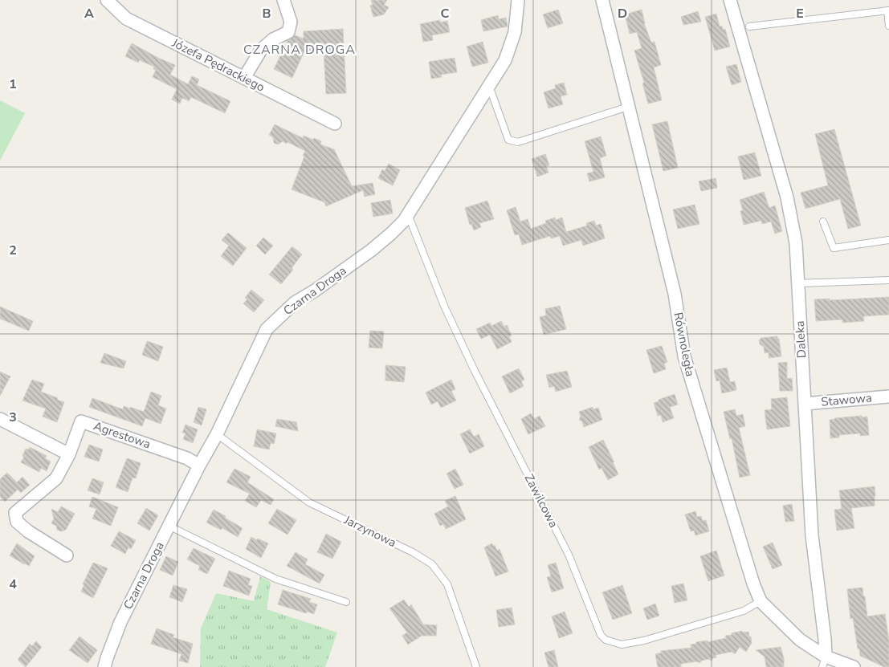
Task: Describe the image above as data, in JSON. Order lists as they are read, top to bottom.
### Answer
{
  "streets": {
    "street": [
      "Józefa Pędrackiego",
      "Czarna Droga",
      "Daleka",
      "Równoległa",
      "Stawowa",
      "Agrestowa"
    ],
    "lane": ["Zawilcowa", "Jarzynowa"]
  },
  "crossings": [
    ["Czarna Droga", "Agrestowa"],
    ["Czarna Droga", "Zawilcowa"],
    ["Czarna Droga", "Jarzynowa"],
    ["Daleka", "Równoległa"],
    ["Daleka", "Stawowa"],
    ["Równoległa", "Zawilcowa"]
  ],
  "districts": ["CZARNA DROGA"],
  "grid": {
    "columns": [
      "A",
      "B",
      "C",
      "D",
      "E"
    ],
    "rows": [
      "1",
      "2",
      "3",
      "4"
    ]
  }
}
